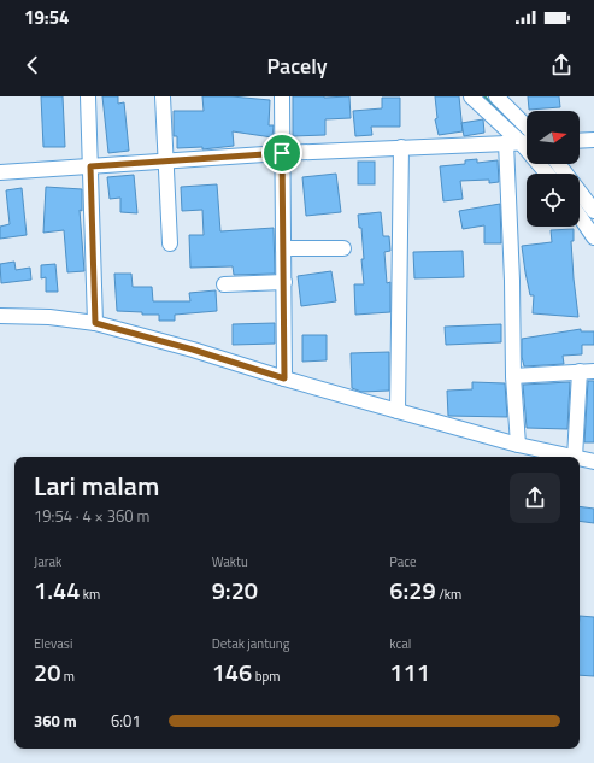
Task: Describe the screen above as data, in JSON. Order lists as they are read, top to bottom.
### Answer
{
  "north": "right",
  "page": {
    "status": "19:54",
    "header": "Pacely",
    "heading": ["Lari malam", "19:54 · 4 × 360 m"],
    "stats": [
      ["Jarak", "1.44 km"],
      ["Waktu", "9:20"],
      ["Pace", "6:29 /km"],
      ["Elevasi", "20 m"],
      ["Detak jantung", "146 bpm"],
      ["kcal", "111"]
    ],
    "list": [
      {
        "name": "360 m",
        "note": "6:01"
      }
    ]
  }
}
